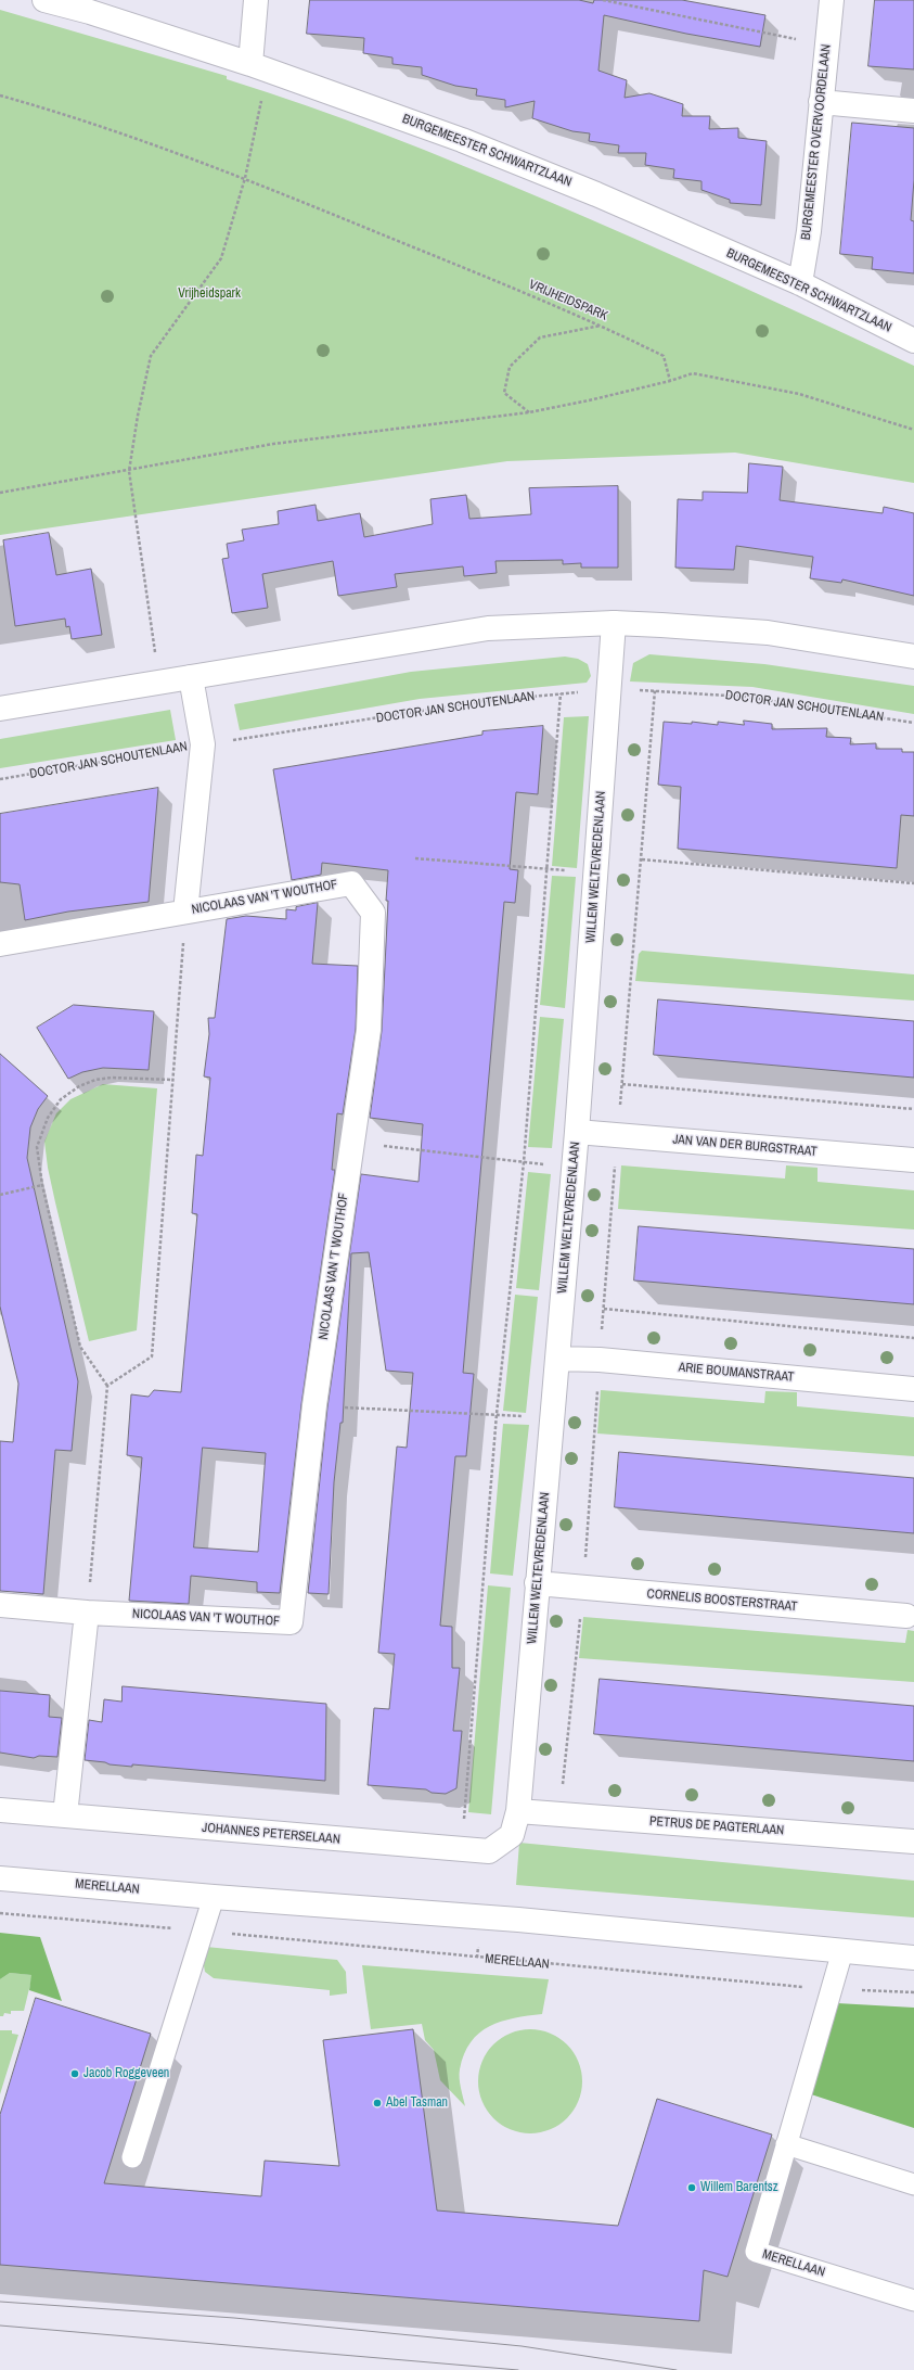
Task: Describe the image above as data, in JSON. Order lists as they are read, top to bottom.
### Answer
{
  "streets": {
    "street": [
      "BURGEMEESTER OVERVOORDELAAN",
      "BURGEMEESTER SCHWARTZLAAN",
      "WILLEM WELTEVREDENLAAN",
      "NICOLAAS VAN 'T WOUTHOF",
      "JAN VAN DER BURGSTRAAT",
      "ARIE BOUMANSTRAAT",
      "CORNELIS BOOSTERSTRAAT",
      "PETRUS DE PAGTERLAAN",
      "JOHANNES PETERSELAAN",
      "MERELLAAN"
    ],
    "path": ["VRIJHEIDSPARK", "DOCTOR JAN SCHOUTENLAAN"]
  },
  "crossings": [
    ["BURGEMEESTER OVERVOORDELAAN", "BURGEMEESTER SCHWARTZLAAN"],
    ["DOCTOR JAN SCHOUTENLAAN", "WILLEM WELTEVREDENLAAN"],
    ["DOCTOR JAN SCHOUTENLAAN", "NICOLAAS VAN 'T WOUTHOF"],
    ["WILLEM WELTEVREDENLAAN", "JAN VAN DER BURGSTRAAT"],
    ["WILLEM WELTEVREDENLAAN", "ARIE BOUMANSTRAAT"],
    ["WILLEM WELTEVREDENLAAN", "CORNELIS BOOSTERSTRAAT"],
    ["WILLEM WELTEVREDENLAAN", "PETRUS DE PAGTERLAAN"],
    ["WILLEM WELTEVREDENLAAN", "JOHANNES PETERSELAAN"],
    ["PETRUS DE PAGTERLAAN", "JOHANNES PETERSELAAN"]
  ],
  "parks": ["Vrijheidspark"],
  "places": ["Jacob Roggeveen", "Abel Tasman", "Willem Barentsz"]
}
